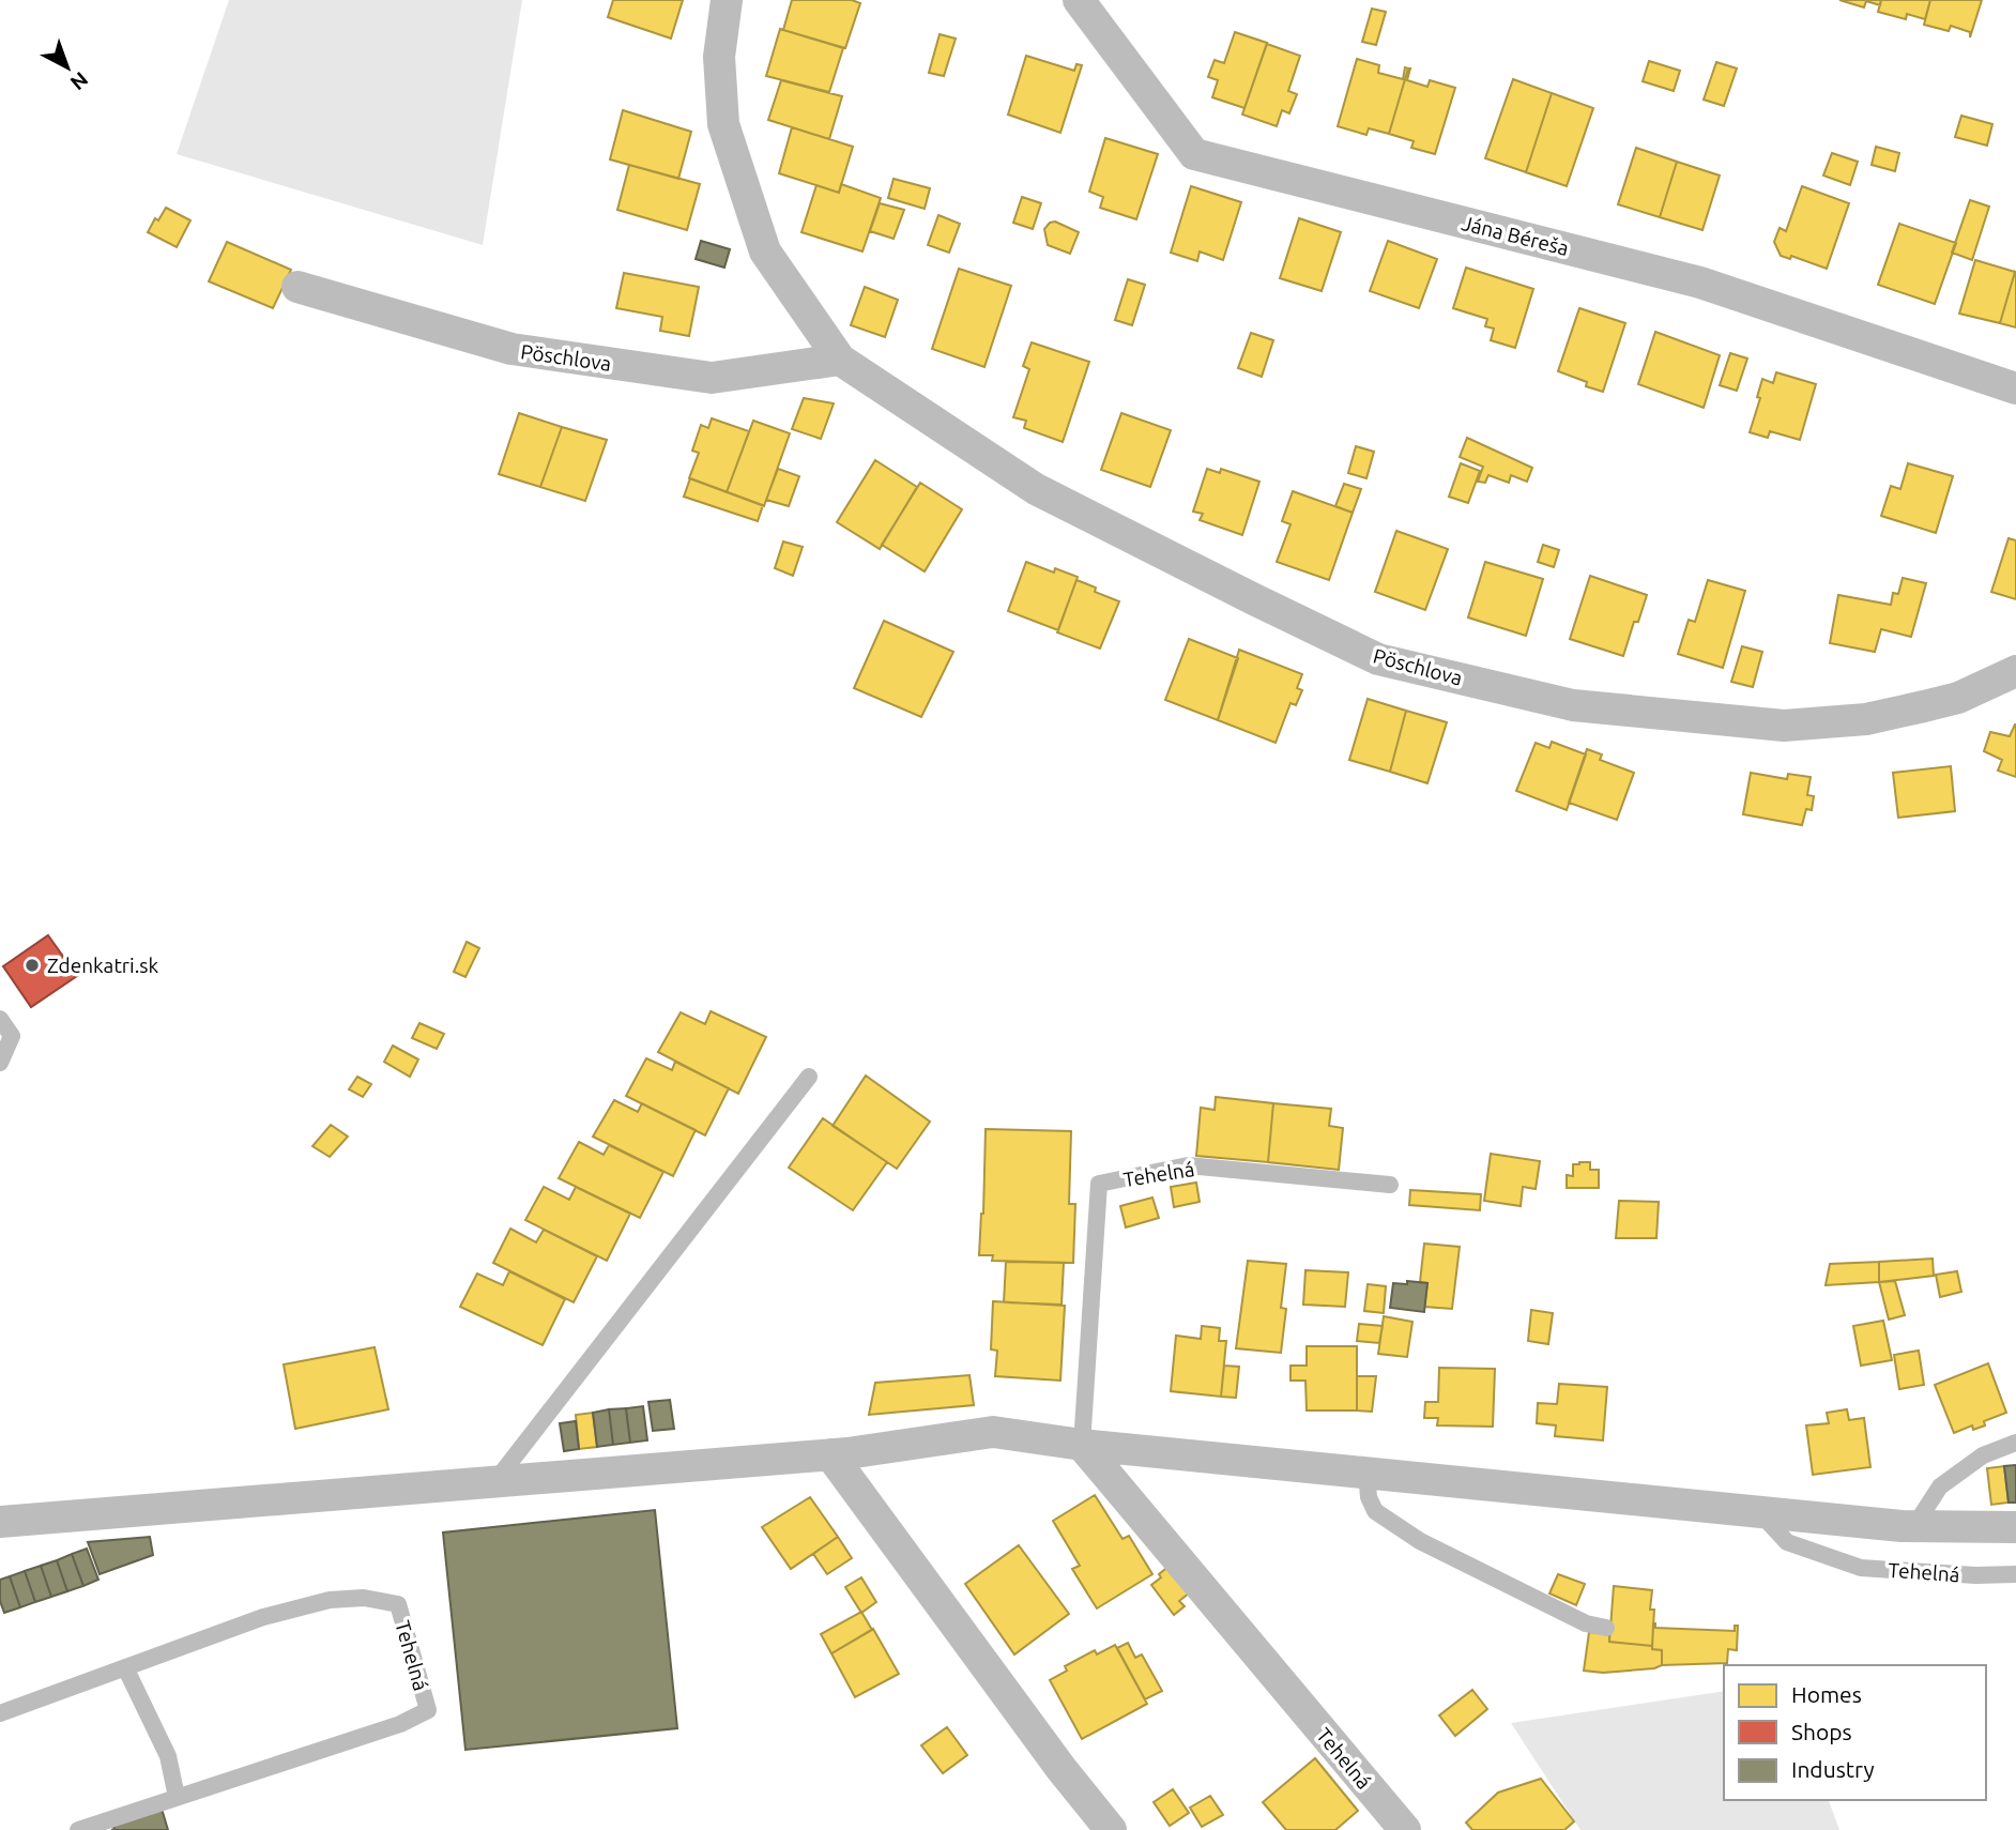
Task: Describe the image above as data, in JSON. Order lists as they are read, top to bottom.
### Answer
{
  "streets": {
    "street": ["Jána Béreša", "Pöschlova", "Tehelná"]
  },
  "places": ["Zdenkatri.sk"],
  "legend": ["Homes", "Shops", "Industry"],
  "north": "bottom right"
}
